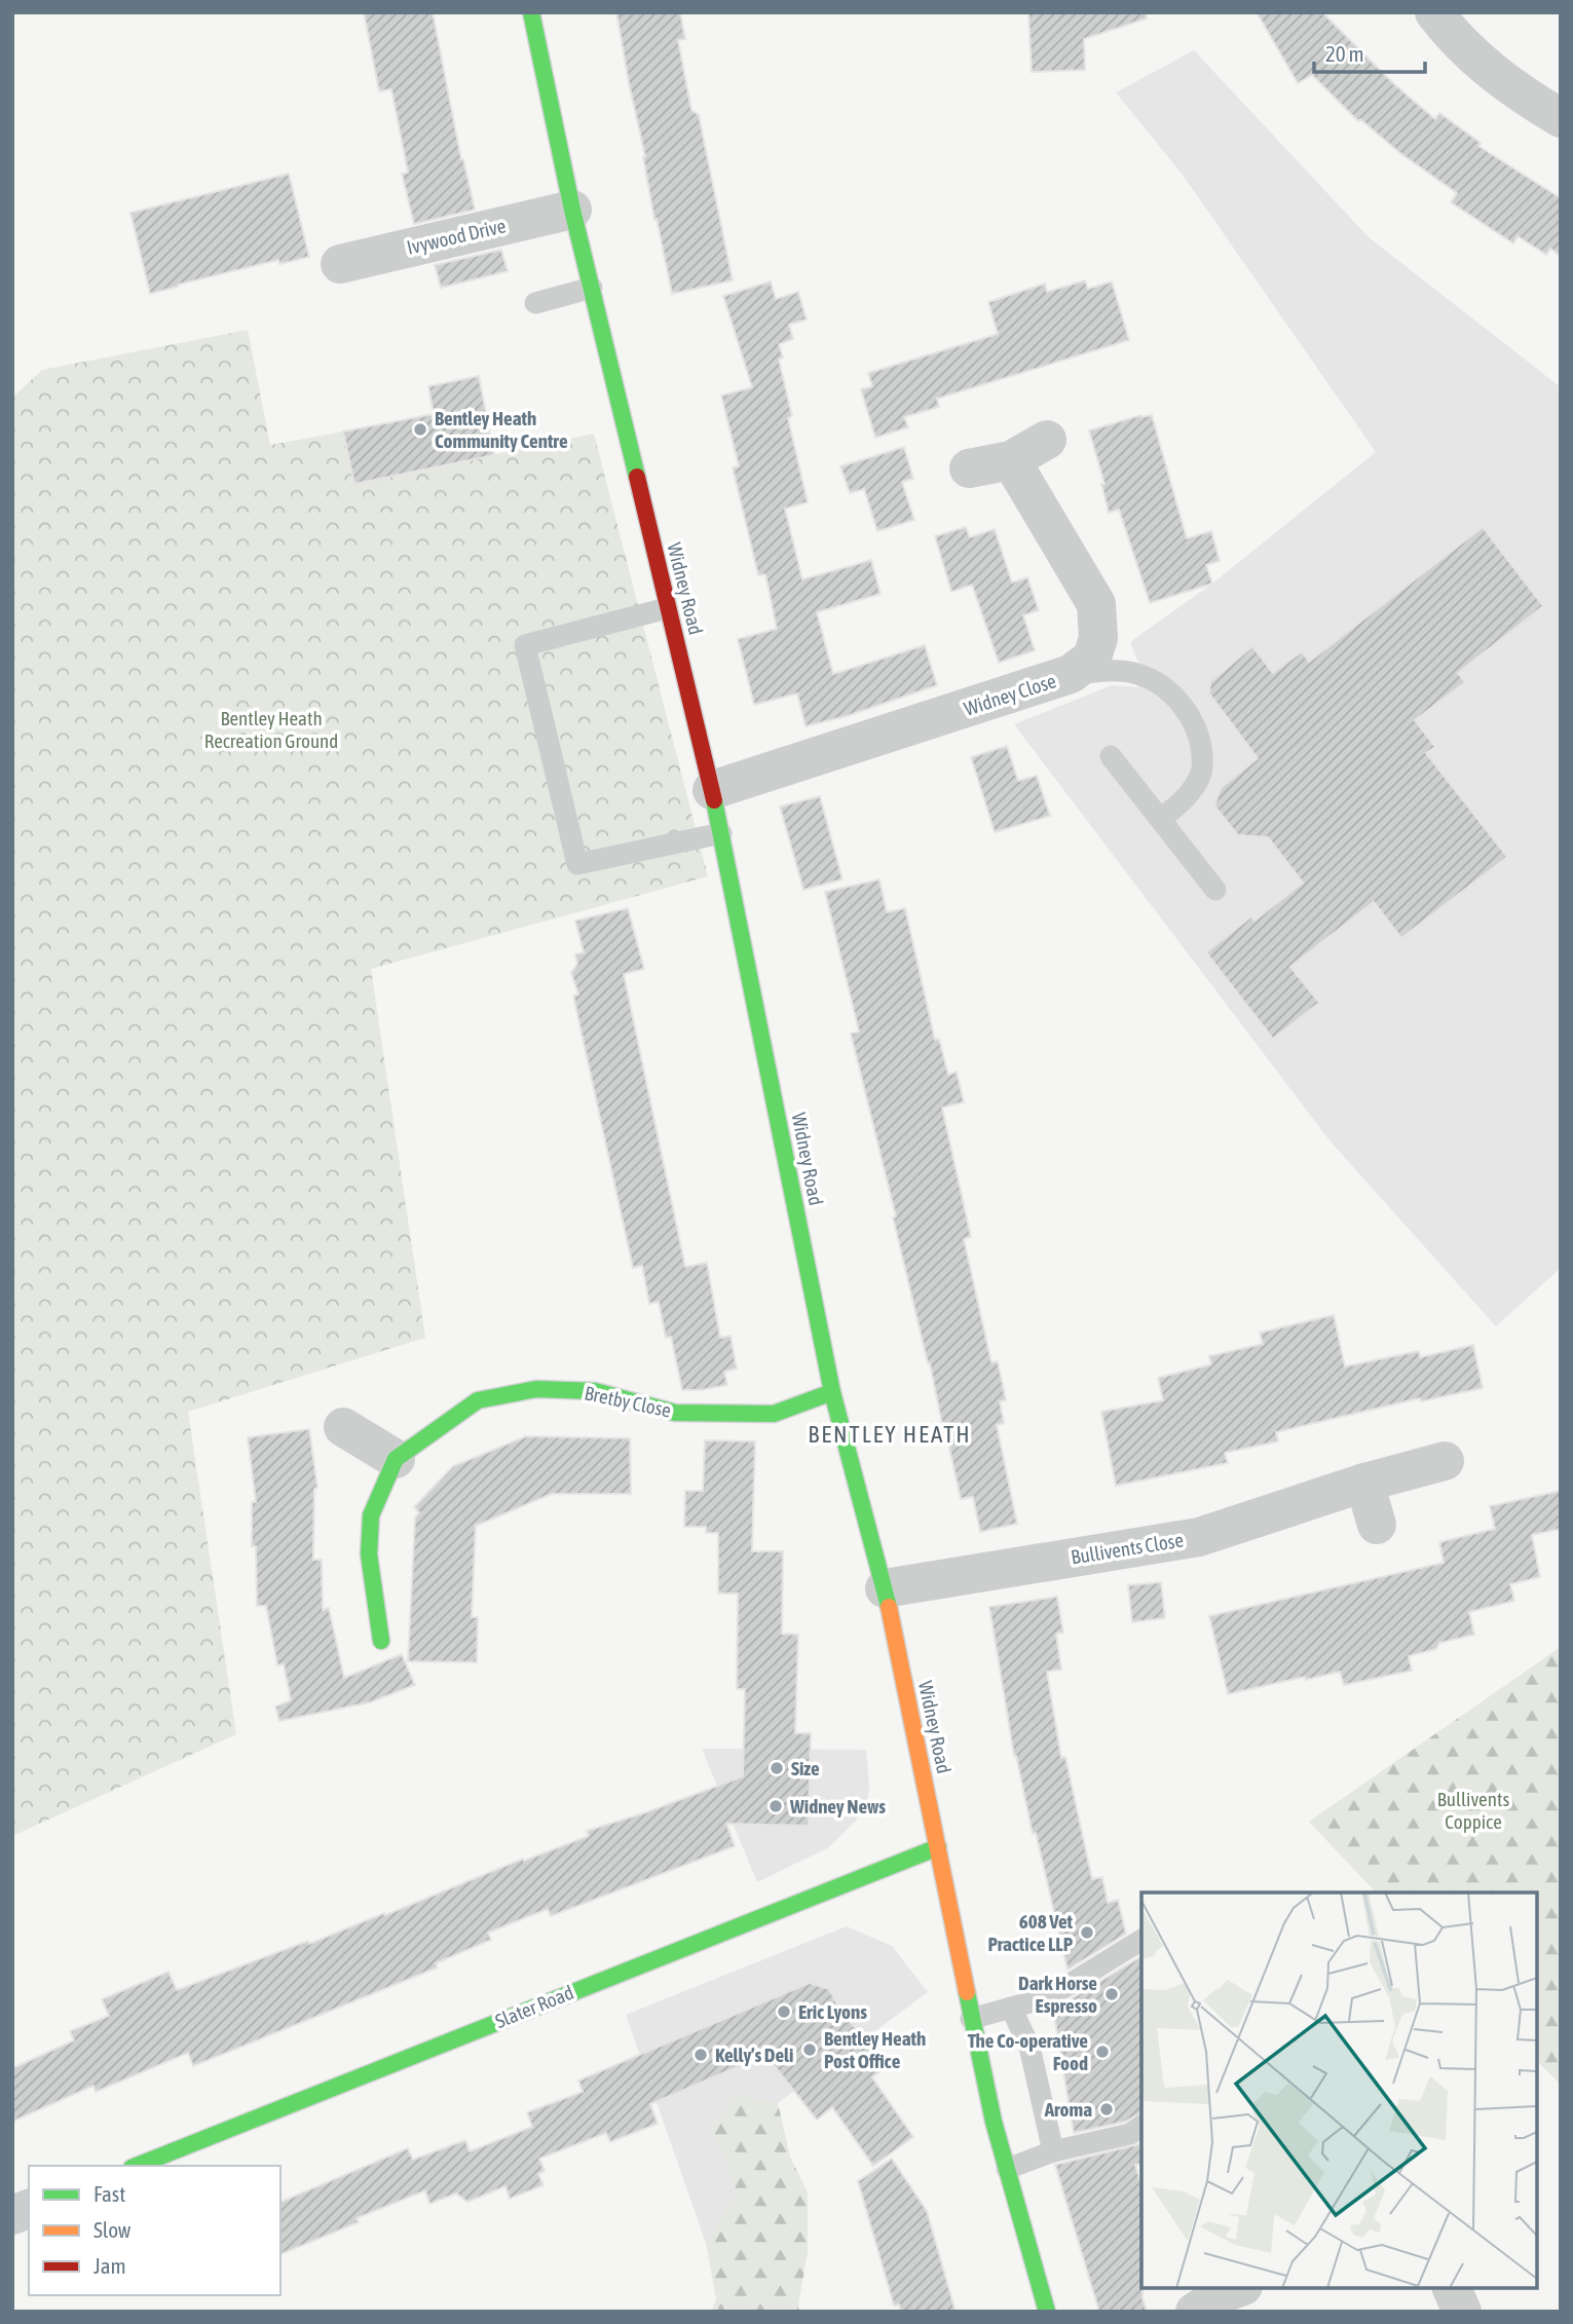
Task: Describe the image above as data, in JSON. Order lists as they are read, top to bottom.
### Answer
{
  "streets": {
    "street": [
      "Ivywood Drive",
      "Widney Road",
      "Widney Close",
      "Bretby Close",
      "Bullivents Close",
      "Slater Road"
    ]
  },
  "crossings": [
    ["Ivywood Drive", "Widney Road"],
    ["Widney Road", "Widney Close"],
    ["Widney Road", "Bretby Close"],
    ["Widney Road", "Bullivents Close"],
    ["Widney Road", "Slater Road"]
  ],
  "districts": ["BENTLEY HEATH"],
  "parks": ["Bentley Heath Recreation Ground", "Bullivents Coppice"],
  "places": [
    "Bentley Heath Community Centre",
    "Size",
    "Widney News",
    "608 Vet Practice LLP",
    "Dark Horse Espresso",
    "Eric Lyons",
    "Bentley Heath Post Office",
    "The Co-operative Food",
    "Kelly’s Deli",
    "Aroma"
  ],
  "legend": ["Fast", "Slow", "Jam"],
  "scale_bar": "20 m"
}
